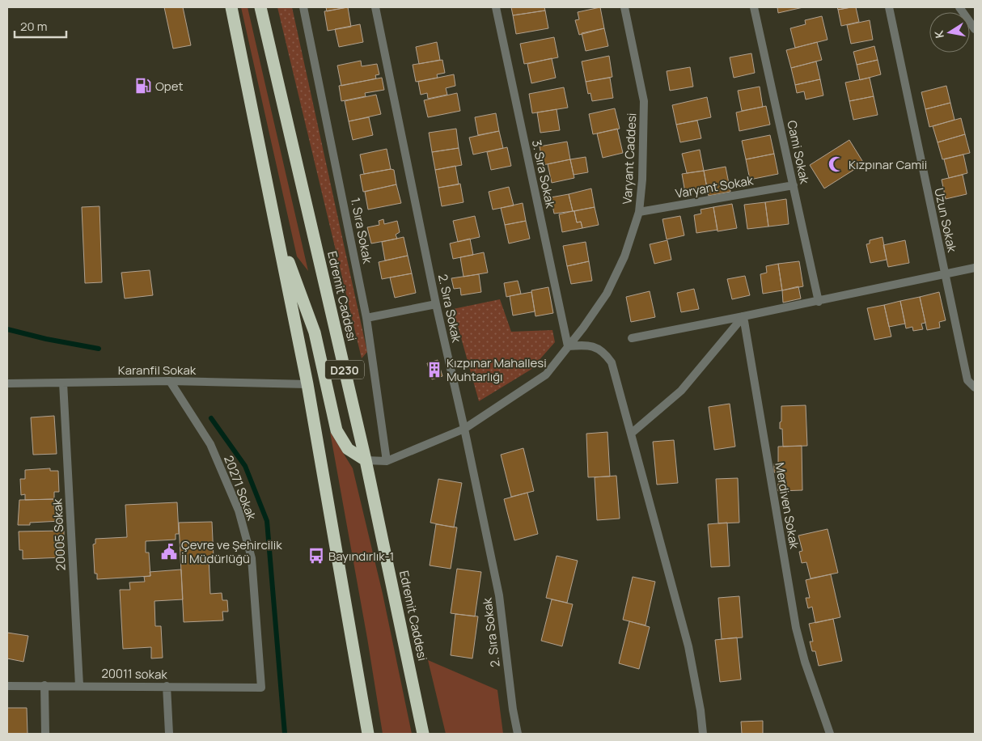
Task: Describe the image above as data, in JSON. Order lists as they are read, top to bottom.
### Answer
{
  "streets": {
    "highway": ["Edremit Caddesi", "D230"],
    "street": [
      "Cami Sokak",
      "Varyant Caddesi",
      "3. Sıra Sokak",
      "Varyant Sokak",
      "Uzun Sokak",
      "1. Sıra Sokak",
      "2. Sıra Sokak",
      "Karanfil Sokak",
      "20271 Sokak",
      "Merdiven Sokak",
      "20005 Sokak",
      "20011 sokak"
    ]
  },
  "crossings": [
    ["Cami Sokak", "Varyant Sokak"],
    ["Varyant Caddesi", "3. Sıra Sokak"],
    ["Varyant Caddesi", "Varyant Sokak"],
    ["Varyant Caddesi", "1. Sıra Sokak"],
    ["Varyant Caddesi", "Edremit Caddesi"],
    ["Varyant Caddesi", "2. Sıra Sokak"],
    ["Karanfil Sokak", "20271 Sokak"],
    ["Karanfil Sokak", "20005 Sokak"],
    ["20271 Sokak", "20011 sokak"],
    ["20005 Sokak", "20011 sokak"]
  ],
  "places": {
    "fuel station": ["Opet"],
    "mosque": ["Kızpınar Camii"],
    "building": ["Kızpınar Mahallesi Muhtarlığı"],
    "public building": ["Çevre ve Şehircilik İl Müdürlüğü"],
    "bus stop": ["Bayındırlık-1"]
  },
  "scale_bar": "20 m",
  "north": "left"
}
